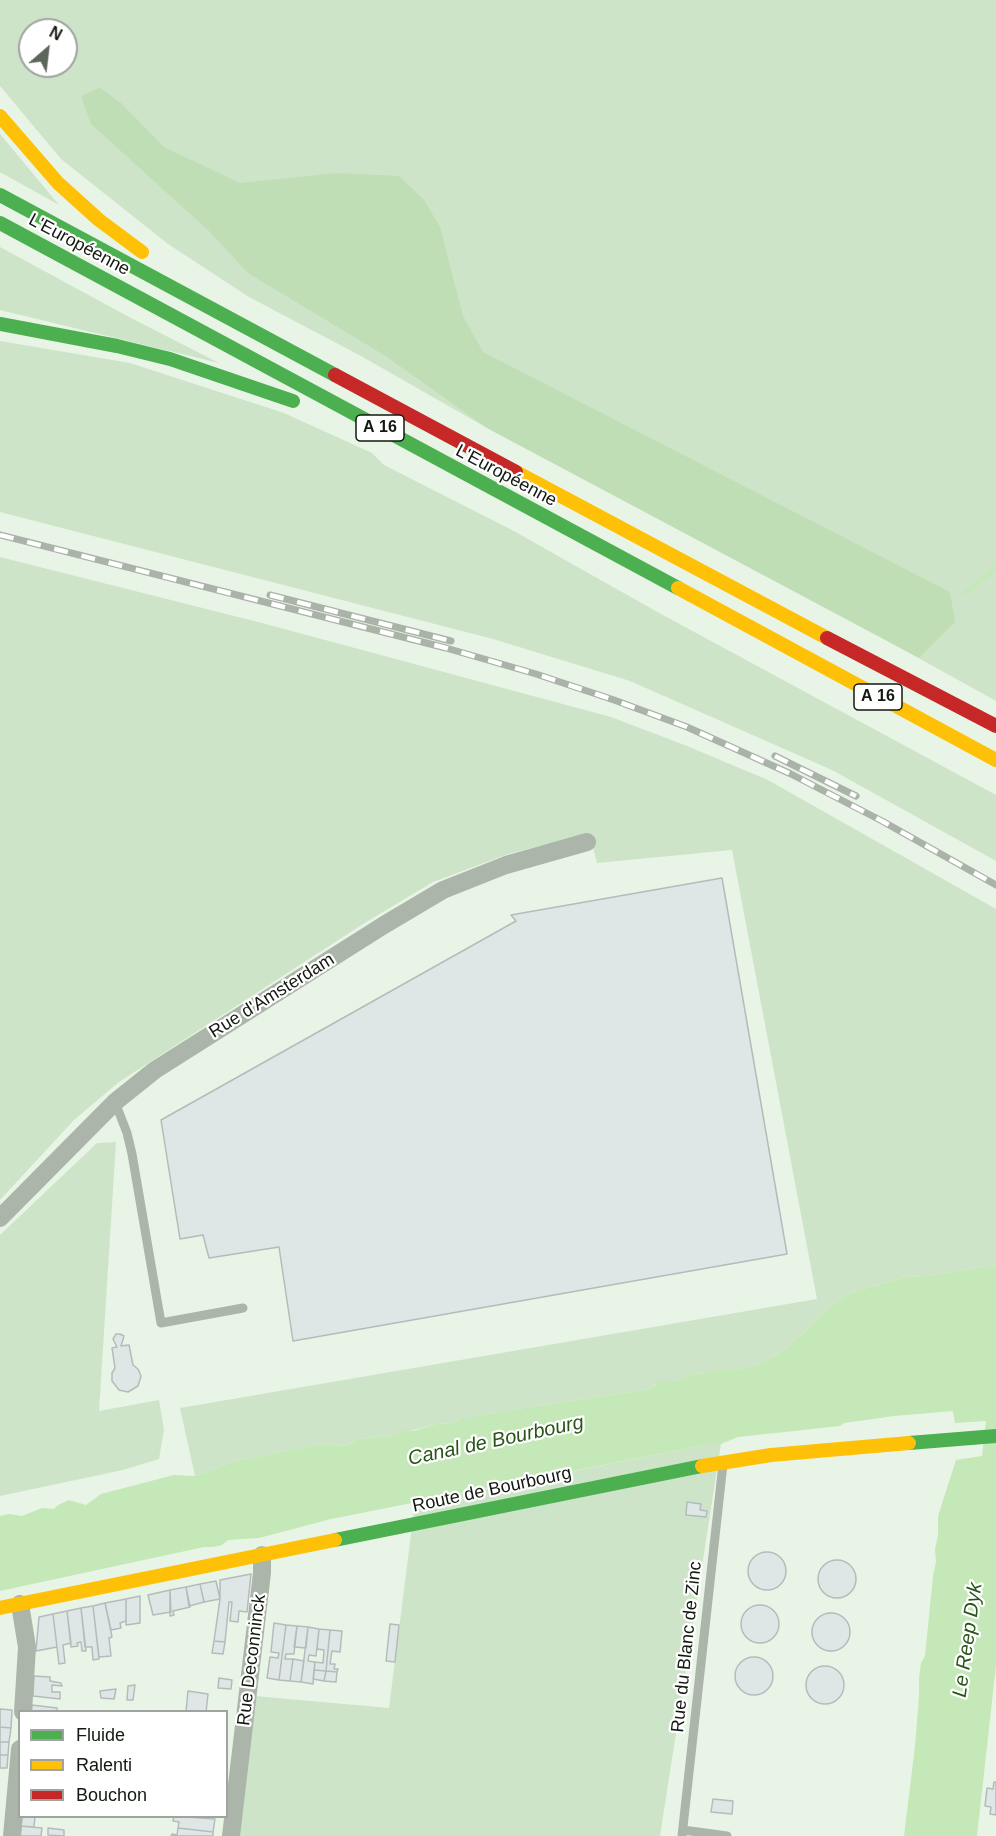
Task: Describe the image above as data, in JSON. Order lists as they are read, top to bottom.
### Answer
{
  "streets": {
    "main road": ["L'Européenne", "A 16", "Route de Bourbourg"],
    "street": ["Rue d'Amsterdam", "Rue Deconninck"],
    "lane": ["Rue du Blanc de Zinc"]
  },
  "crossings": [
    ["Route de Bourbourg", "Rue du Blanc de Zinc"],
    ["Route de Bourbourg", "Rue Deconninck"]
  ],
  "water": ["Canal de Bourbourg", "Le Reep Dyk"],
  "legend": ["Fluide", "Ralenti", "Bouchon"],
  "north": "top right"
}
